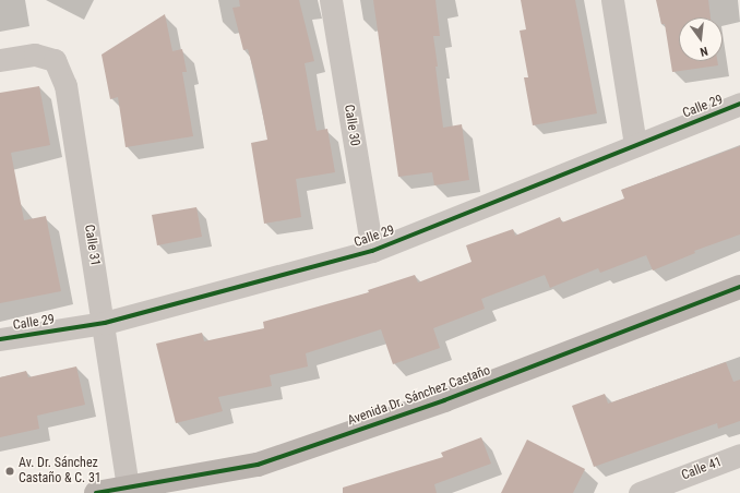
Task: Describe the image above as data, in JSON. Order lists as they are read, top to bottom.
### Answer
{
  "streets": {
    "street": [
      "Calle 29",
      "Calle 30",
      "Calle 31",
      "Avenida Dr. Sánchez Castaño",
      "Calle 41"
    ]
  },
  "crossings": [
    ["Calle 29", "Calle 30"],
    ["Calle 29", "Calle 31"],
    ["Calle 31", "Avenida Dr. Sánchez Castaño"]
  ],
  "places": ["Av. Dr. Sánchez Castaño & C. 31"],
  "north": "bottom"
}
